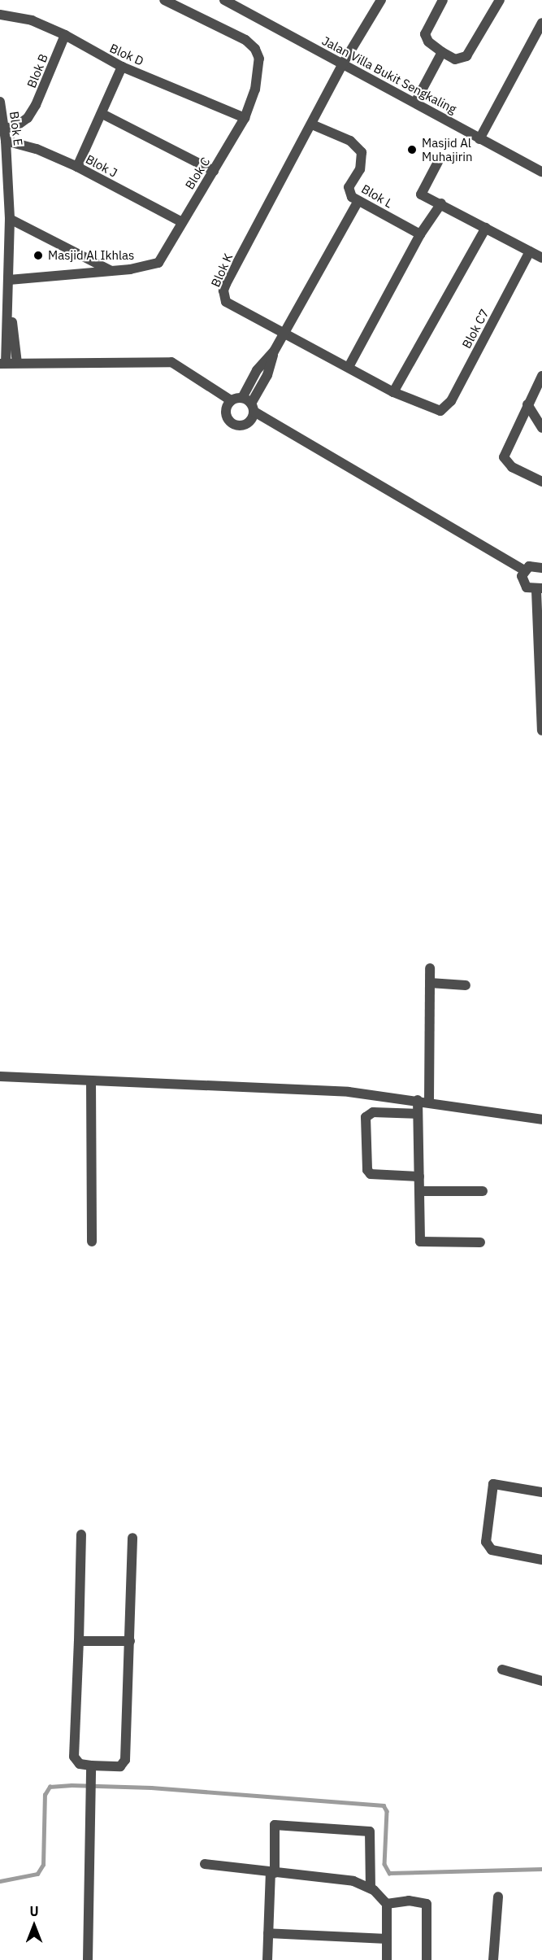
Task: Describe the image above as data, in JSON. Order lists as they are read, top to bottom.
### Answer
{
  "streets": {
    "street": [
      "Blok D",
      "Blok B",
      "Jalan Villa Bukit Sengkaling",
      "Blok E",
      "Blok J",
      "Blok C",
      "Blok L",
      "Blok K",
      "Blok C7"
    ]
  },
  "crossings": [
    ["Blok D", "Blok B"],
    ["Blok D", "Blok C"],
    ["Blok B", "Blok E"],
    ["Jalan Villa Bukit Sengkaling", "Blok K"],
    ["Blok E", "Blok J"],
    ["Blok E", "Blok C"],
    ["Blok J", "Blok C"],
    ["Blok L", "Blok K"],
    ["Blok K", "Blok C7"]
  ],
  "places": ["Masjid Al Muhajirin", "Masjid Al Ikhlas"],
  "north": "top"
}
